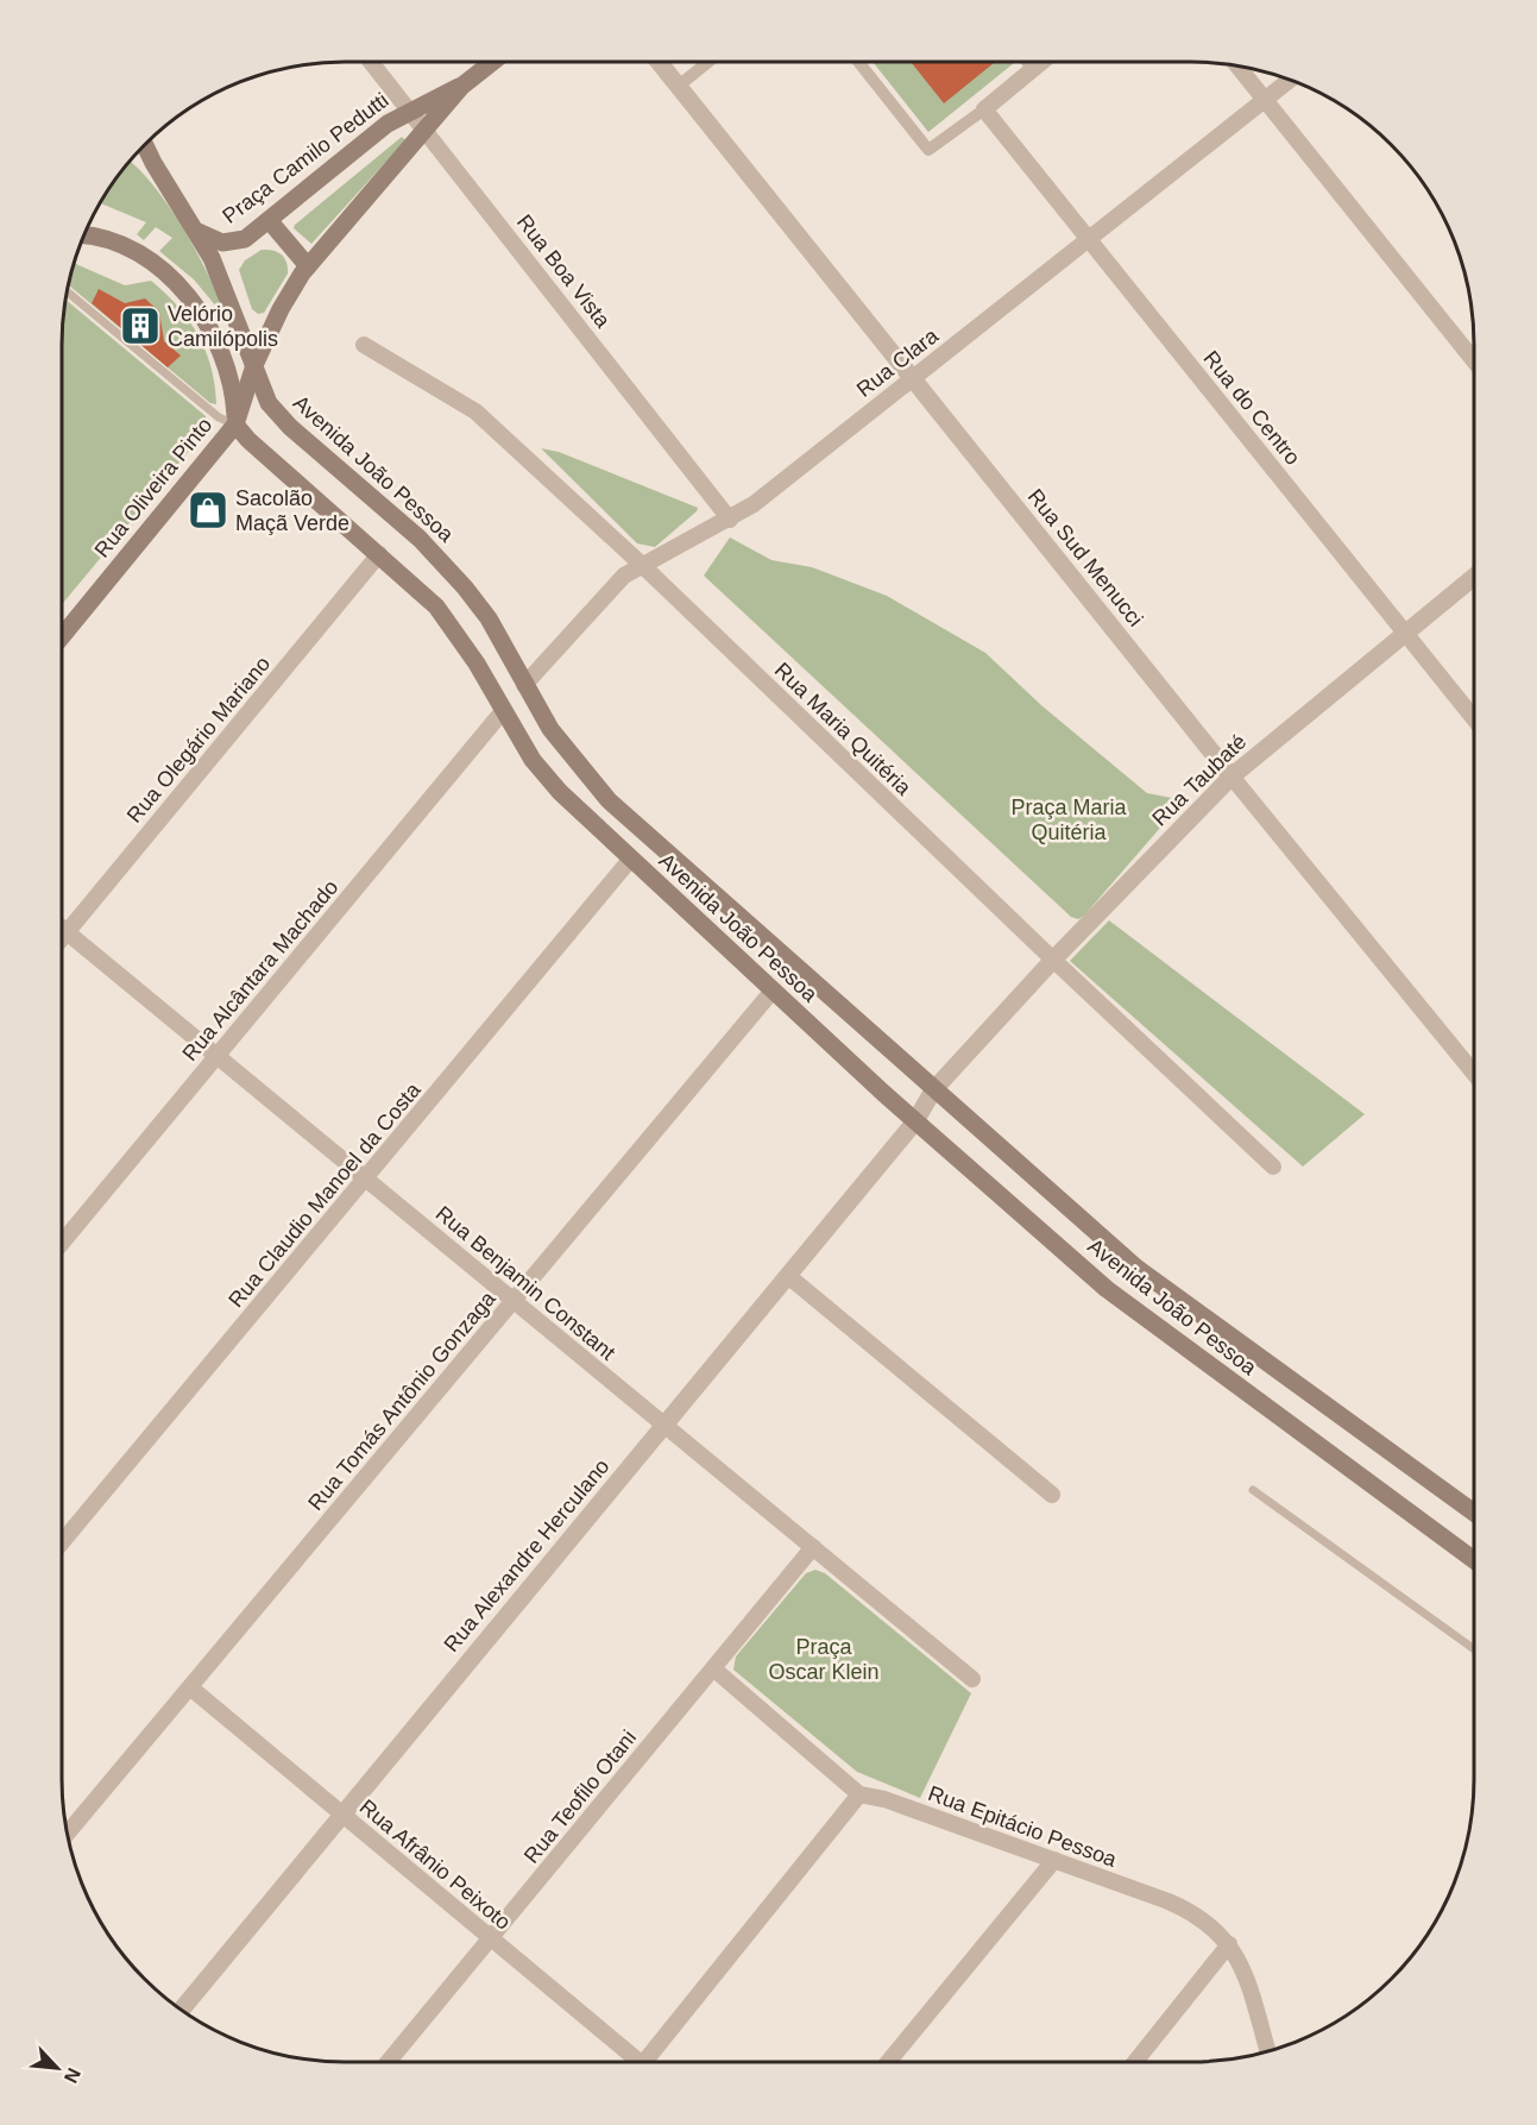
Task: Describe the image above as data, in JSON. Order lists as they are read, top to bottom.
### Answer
{
  "streets": {
    "main road": ["Praça Camilo Pedutti", "Avenida João Pessoa", "Rua Oliveira Pinto"],
    "street": [
      "Rua Boa Vista",
      "Rua Clara",
      "Rua do Centro",
      "Rua Sud Menucci",
      "Rua Maria Quitéria",
      "Rua Olegário Mariano",
      "Rua Taubaté",
      "Rua Alcântara Machado",
      "Rua Claudio Manoel da Costa",
      "Rua Benjamin Constant",
      "Rua Tomás Antônio Gonzaga",
      "Rua Alexandre Herculano",
      "Rua Teofilo Otani",
      "Rua Epitácio Pessoa",
      "Rua Afrânio Peixoto"
    ]
  },
  "crossings": [
    ["Praça Camilo Pedutti", "Rua Boa Vista"],
    ["Praça Camilo Pedutti", "Avenida João Pessoa"],
    ["Rua Boa Vista", "Rua Clara"],
    ["Rua Clara", "Rua do Centro"],
    ["Rua Clara", "Avenida João Pessoa"],
    ["Rua Clara", "Rua Sud Menucci"],
    ["Rua Clara", "Rua Maria Quitéria"],
    ["Rua do Centro", "Rua Taubaté"],
    ["Avenida João Pessoa", "Rua Oliveira Pinto"],
    ["Avenida João Pessoa", "Rua Olegário Mariano"],
    ["Avenida João Pessoa", "Rua Taubaté"],
    ["Avenida João Pessoa", "Rua Alcântara Machado"],
    ["Avenida João Pessoa", "Rua Claudio Manoel da Costa"],
    ["Avenida João Pessoa", "Rua Tomás Antônio Gonzaga"],
    ["Avenida João Pessoa", "Rua Alexandre Herculano"],
    ["Rua Sud Menucci", "Rua Taubaté"],
    ["Rua Maria Quitéria", "Rua Taubaté"],
    ["Rua Olegário Mariano", "Rua Benjamin Constant"],
    ["Rua Taubaté", "Rua Alexandre Herculano"],
    ["Rua Alcântara Machado", "Rua Benjamin Constant"],
    ["Rua Claudio Manoel da Costa", "Rua Benjamin Constant"],
    ["Rua Benjamin Constant", "Rua Tomás Antônio Gonzaga"],
    ["Rua Benjamin Constant", "Rua Alexandre Herculano"],
    ["Rua Benjamin Constant", "Rua Teofilo Otani"],
    ["Rua Tomás Antônio Gonzaga", "Rua Afrânio Peixoto"],
    ["Rua Alexandre Herculano", "Rua Afrânio Peixoto"],
    ["Rua Teofilo Otani", "Rua Epitácio Pessoa"],
    ["Rua Teofilo Otani", "Rua Afrânio Peixoto"]
  ],
  "parks": ["Praça Maria Quitéria", "Praça Oscar Klein"],
  "places": {
    "building": ["Velório Camilópolis"],
    "shop": ["Sacolão Maçã Verde"]
  },
  "north": "bottom right"
}
